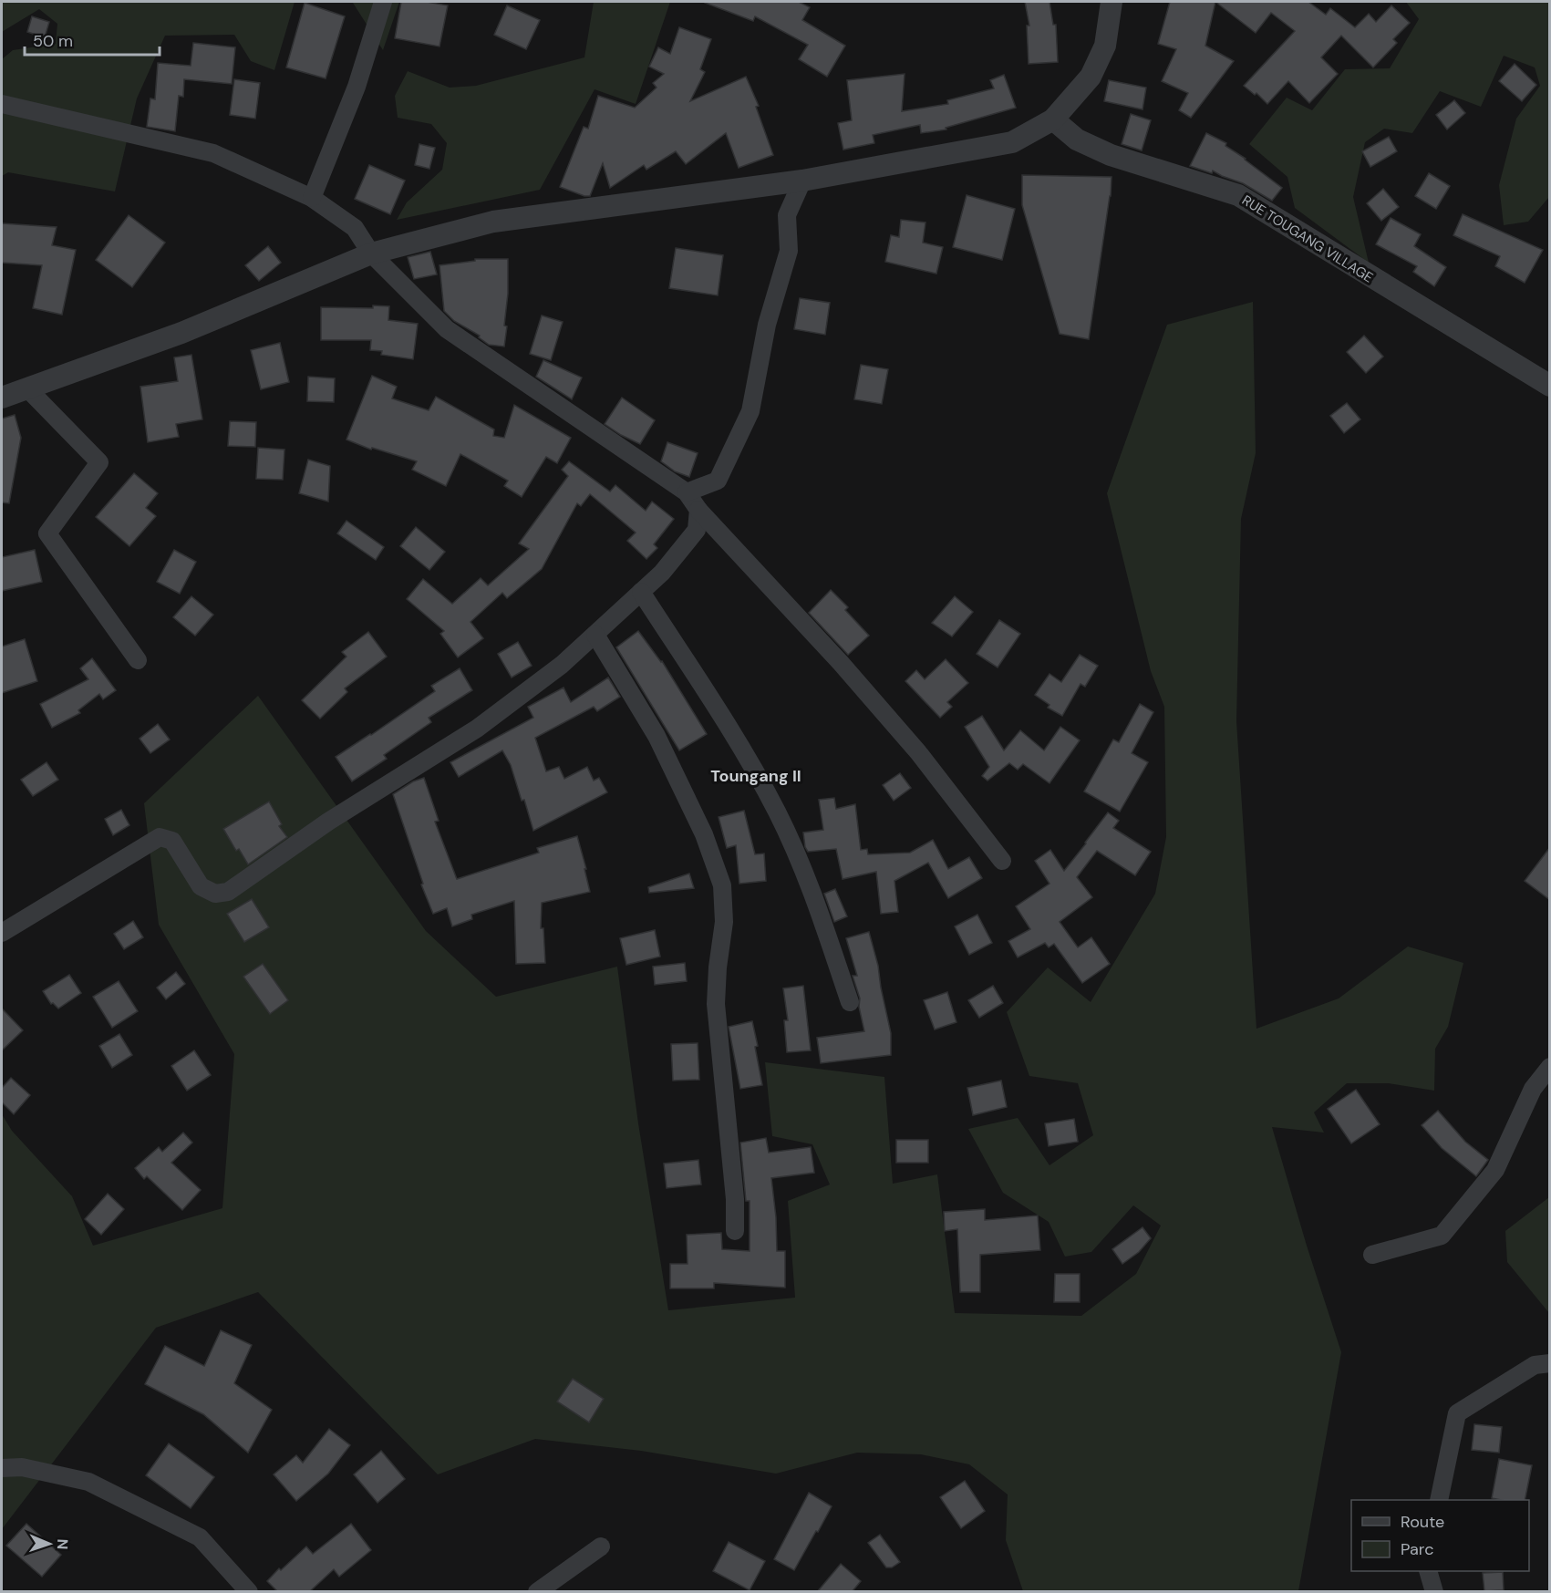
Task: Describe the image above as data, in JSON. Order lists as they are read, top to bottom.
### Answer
{
  "streets": {
    "street": ["RUE TOUGANG VILLAGE"]
  },
  "districts": ["Toungang II"],
  "legend": ["Route", "Parc"],
  "scale_bar": "50 m",
  "north": "right"
}
